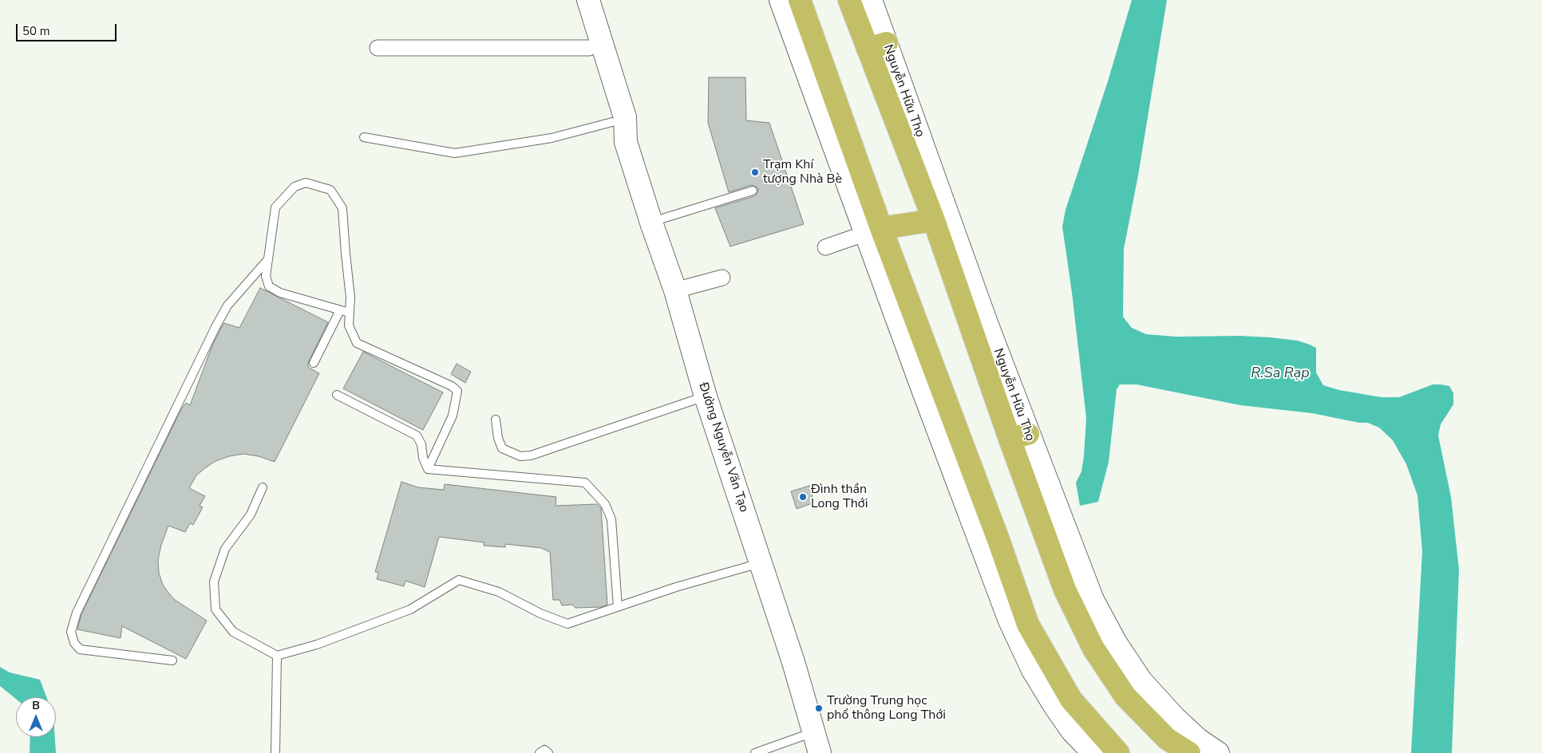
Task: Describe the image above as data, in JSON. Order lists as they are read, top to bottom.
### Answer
{
  "streets": {
    "main road": ["Nguyễn Hữu Thọ", "Đường Nguyễn Văn Tạo"]
  },
  "water": ["R.Sa Rạp"],
  "places": ["Trạm Khí tượng Nhà Bè", "Đình thần Long Thới", "Trường Trung học phổ thông Long Thới"],
  "scale_bar": "50 m",
  "north": "top"
}
